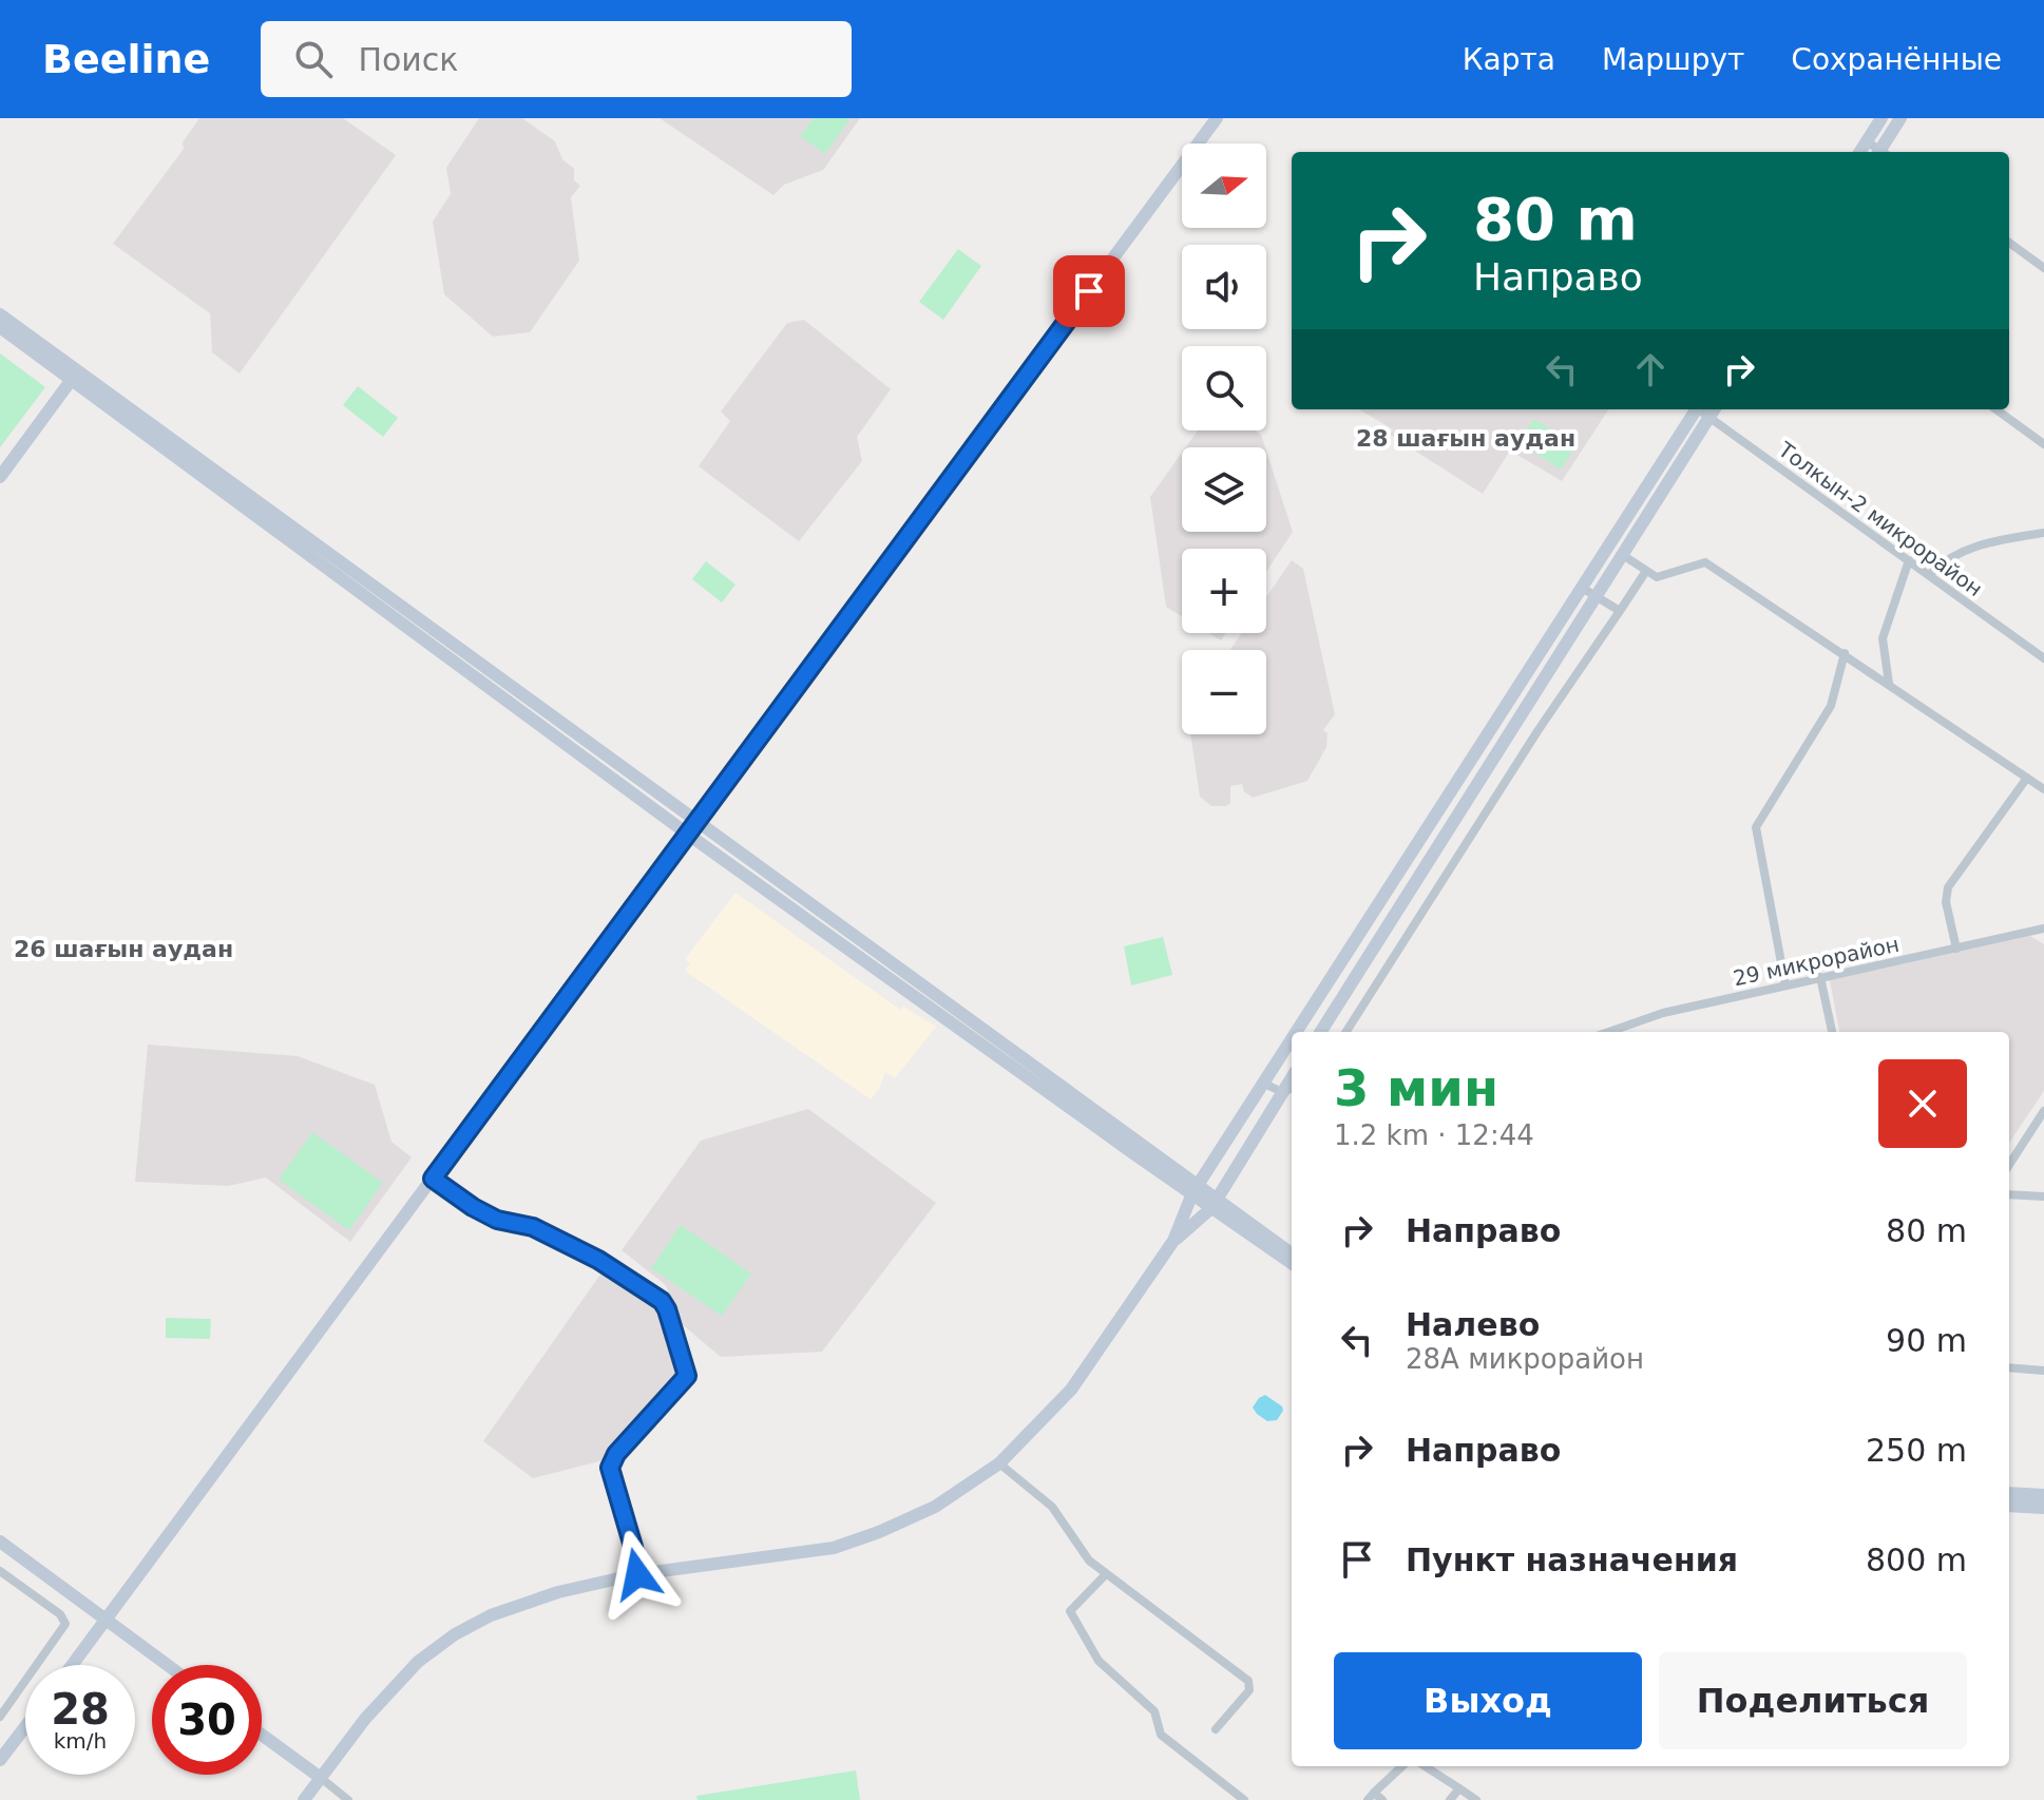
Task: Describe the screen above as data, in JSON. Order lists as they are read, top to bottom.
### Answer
{
  "streets": {
    "street": ["Толкын-2 микрорайон", "29 микрорайон"]
  },
  "districts": ["28 шағын аудан", "26 шағын аудан"],
  "north": "right",
  "page": {
    "header": "Beeline",
    "search": "Поиск",
    "nav": ["Карта", "Маршрут", "Сохранённые"],
    "map_buttons": ["+", "−"],
    "turn": ["80 m", "Направо"],
    "heading": ["3 мин", "1.2 km · 12:44"],
    "list": [
      {
        "name": "Направо",
        "value": "80 m"
      },
      {
        "name": "Налево",
        "note": "28А микрорайон",
        "value": "90 m"
      },
      {
        "name": "Направо",
        "value": "250 m"
      },
      {
        "name": "Пункт назначения",
        "value": "800 m"
      }
    ],
    "buttons": ["Выход", "Поделиться"],
    "speed": "28 km/h",
    "limit": "30"
  }
}
